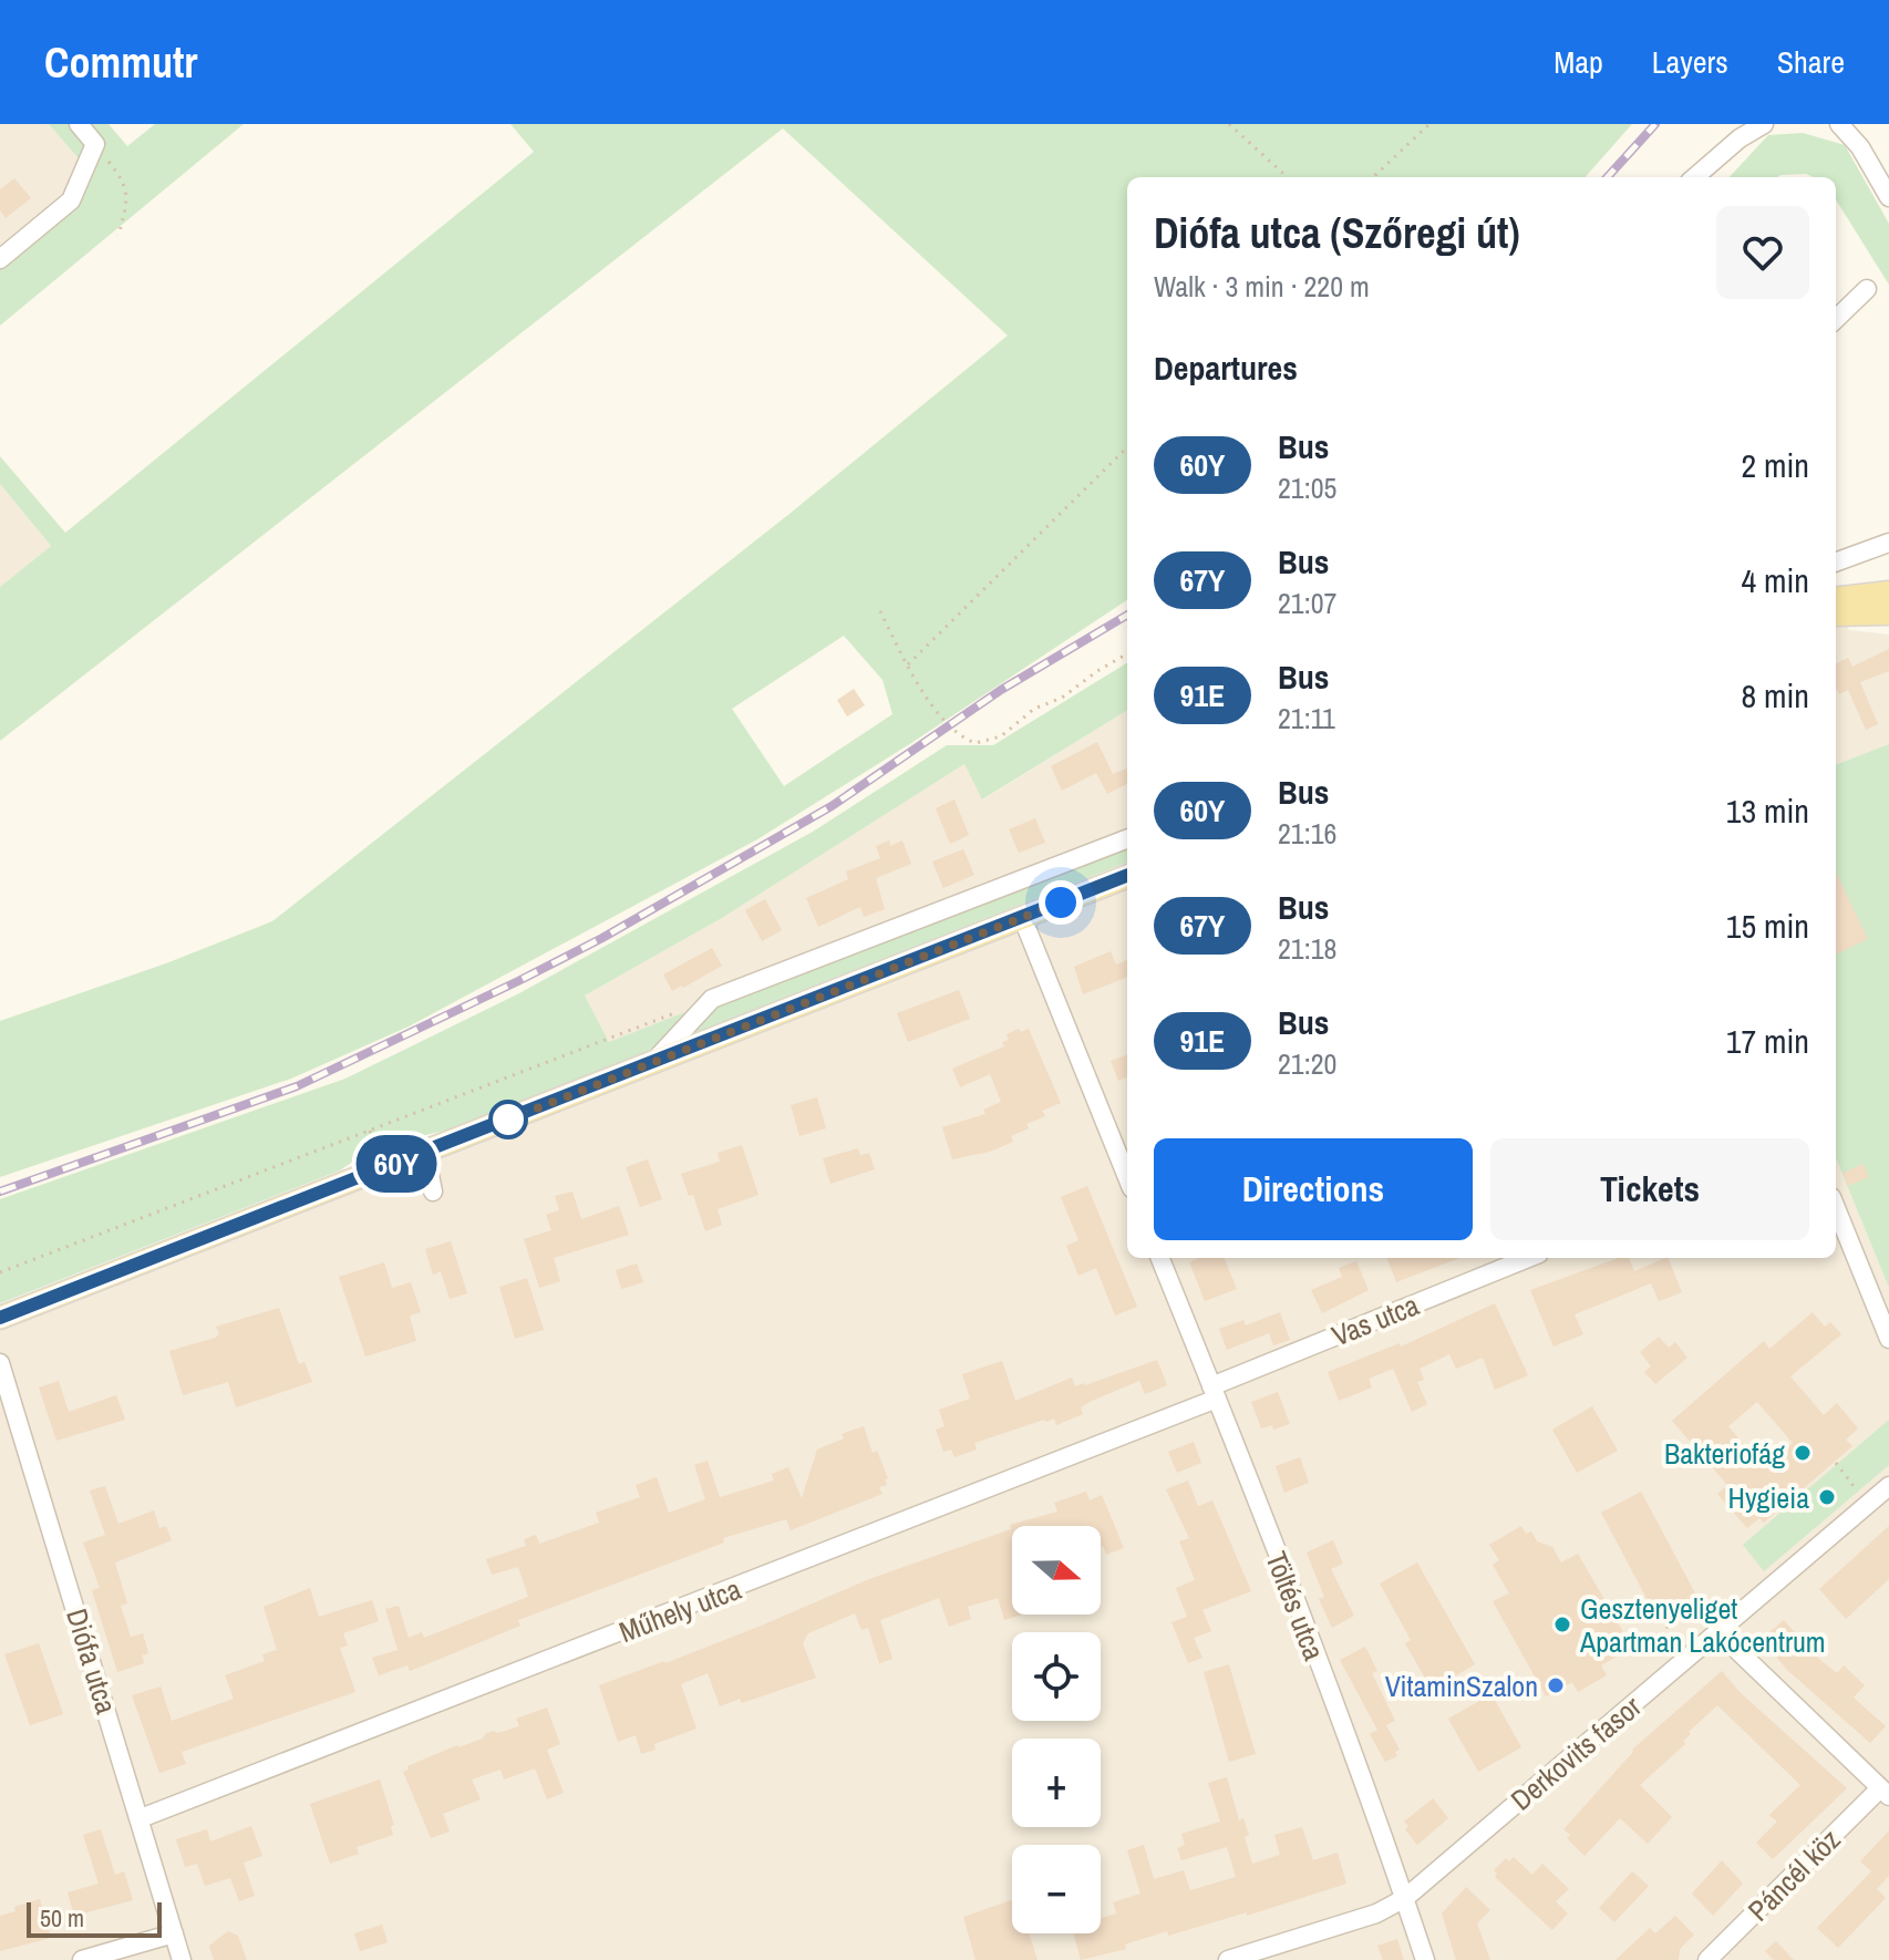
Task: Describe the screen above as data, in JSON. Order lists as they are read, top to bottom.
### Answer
{
  "streets": {
    "street": [
      "Vas utca",
      "Töltés utca",
      "Műhely utca",
      "Diófa utca",
      "Derkovits fasor",
      "Páncél köz"
    ]
  },
  "crossings": [
    ["Vas utca", "Töltés utca"],
    ["Vas utca", "Műhely utca"],
    ["Töltés utca", "Műhely utca"],
    ["Töltés utca", "Derkovits fasor"],
    ["Műhely utca", "Diófa utca"],
    ["Derkovits fasor", "Páncél köz"]
  ],
  "places": [
    "Bakteriofág",
    "Hygieia",
    "Gesztenyeliget Apartman Lakócentrum",
    "VitaminSzalon"
  ],
  "lines": ["bus line 60Y"],
  "scale_bar": "50 m",
  "north": "right",
  "page": {
    "header": "Commutr",
    "nav": ["Map", "Layers", "Share"],
    "on_map": "60Y",
    "heading": [
      ["Diófa utca (Szőregi út)", "Walk · 3 min · 220 m"],
      "Departures"
    ],
    "list": [
      {
        "mark": "60Y",
        "name": "Bus",
        "note": "21:05",
        "value": "2 min"
      },
      {
        "mark": "67Y",
        "name": "Bus",
        "note": "21:07",
        "value": "4 min"
      },
      {
        "mark": "91E",
        "name": "Bus",
        "note": "21:11",
        "value": "8 min"
      },
      {
        "mark": "60Y",
        "name": "Bus",
        "note": "21:16",
        "value": "13 min"
      },
      {
        "mark": "67Y",
        "name": "Bus",
        "note": "21:18",
        "value": "15 min"
      },
      {
        "mark": "91E",
        "name": "Bus",
        "note": "21:20",
        "value": "17 min"
      }
    ],
    "buttons": ["Directions", "Tickets"],
    "map_buttons": ["+", "−"],
    "scale": "50 m"
  }
}
